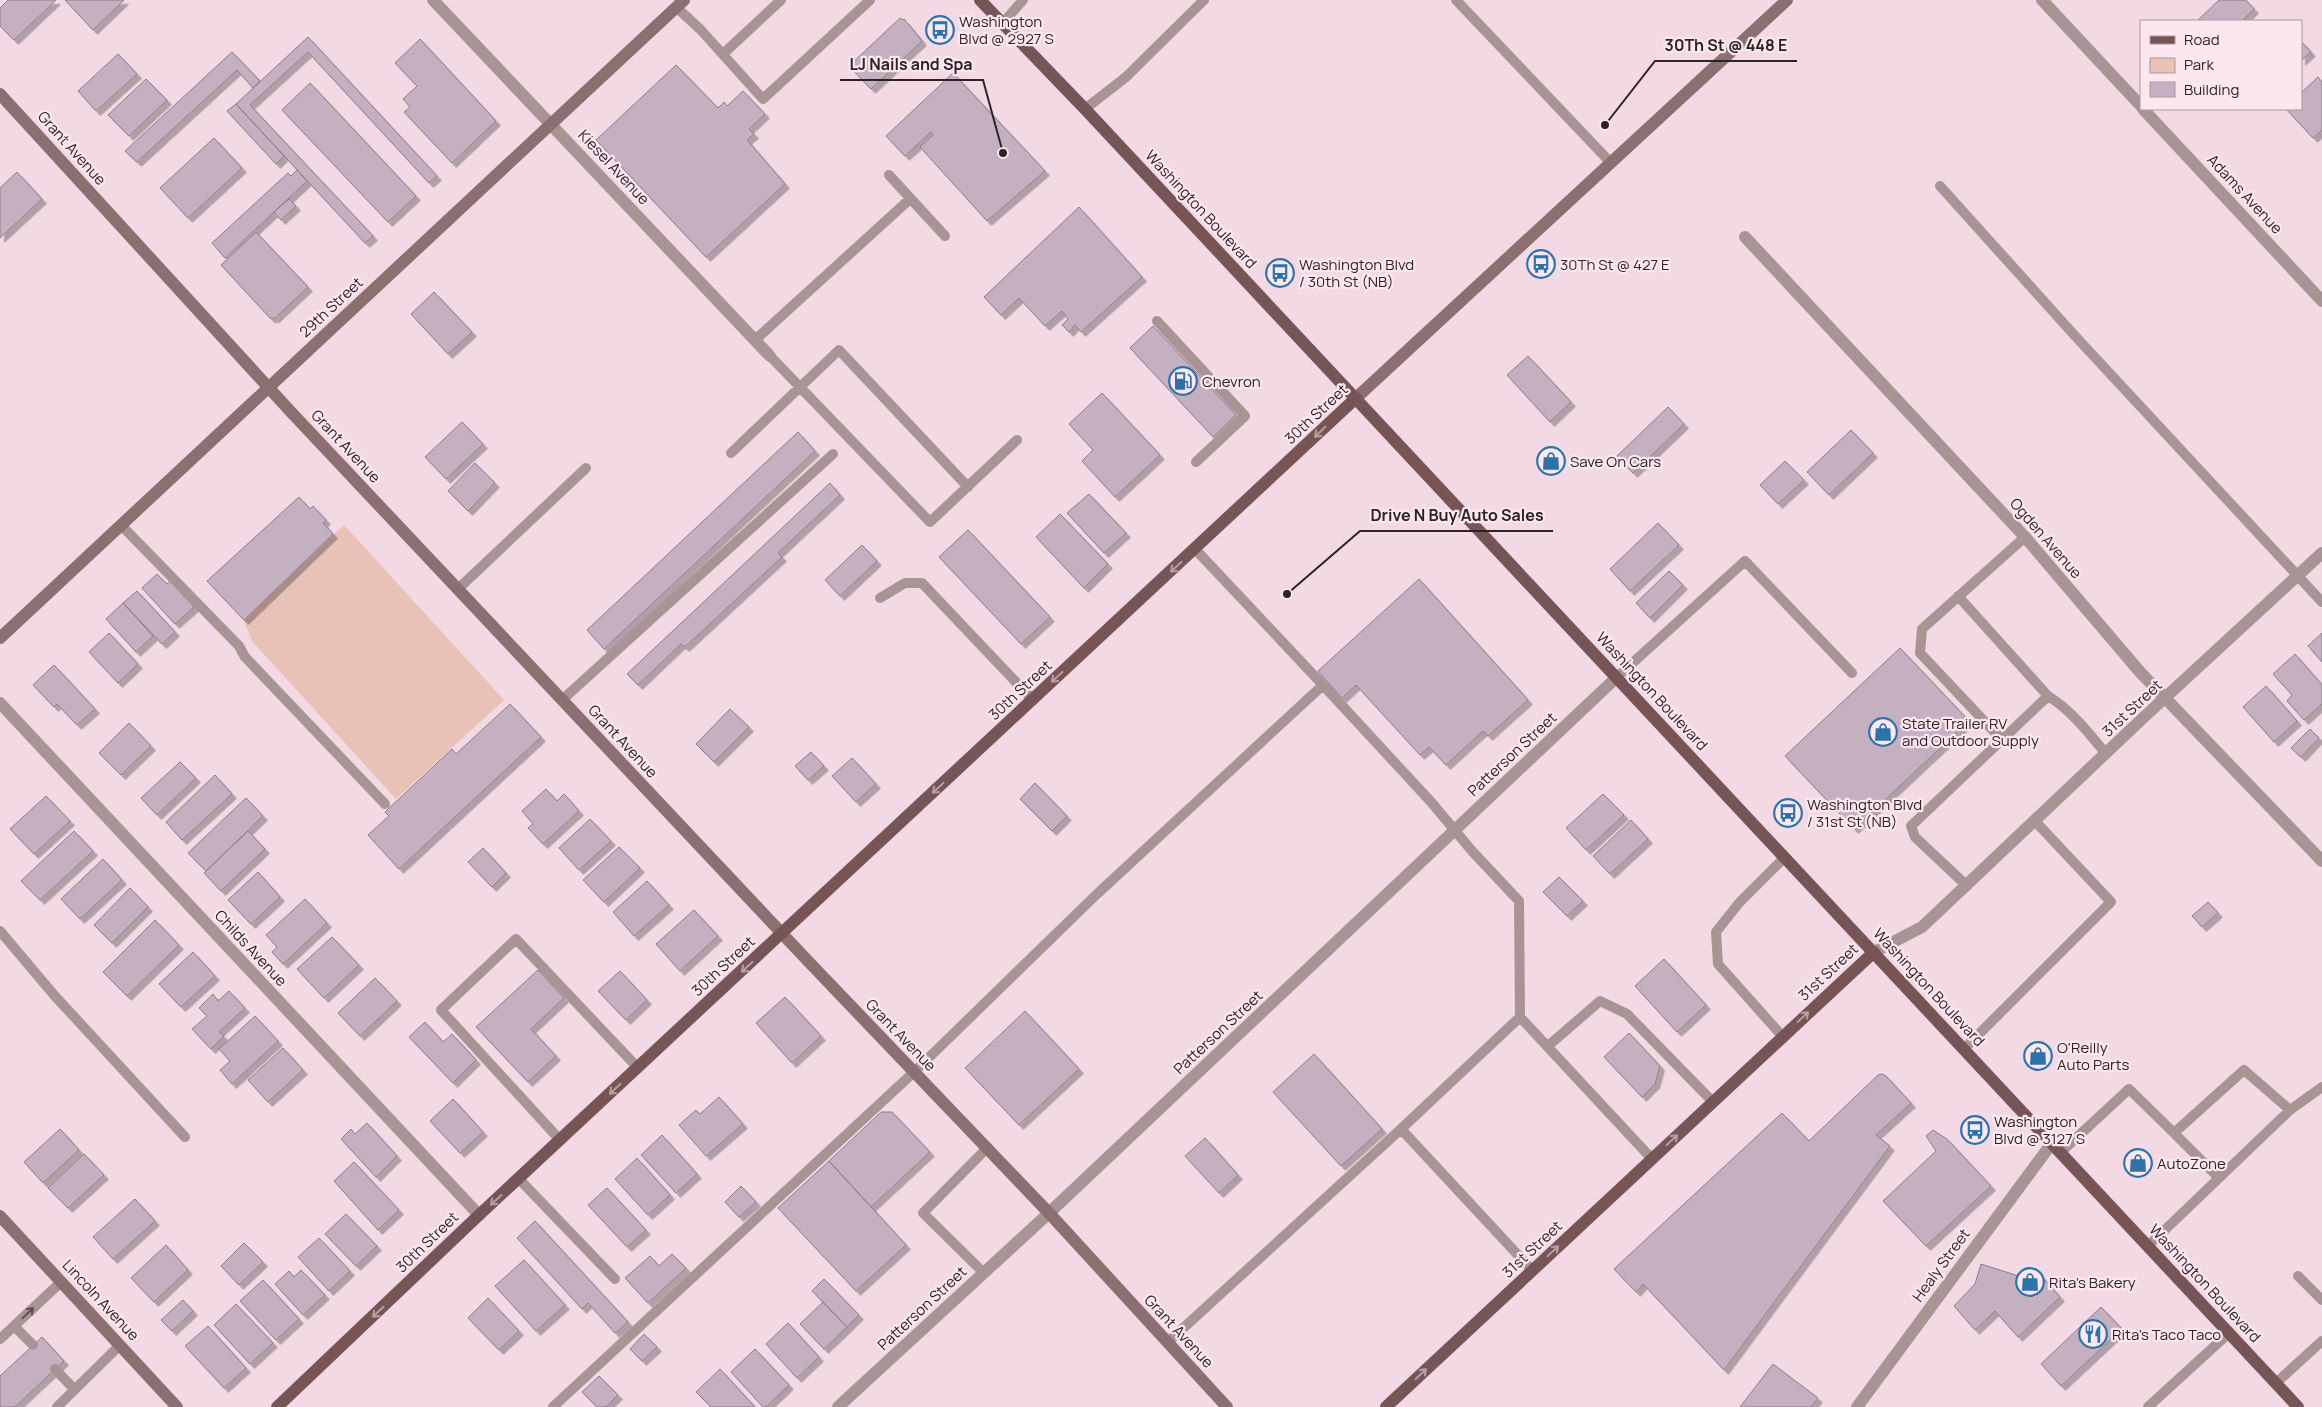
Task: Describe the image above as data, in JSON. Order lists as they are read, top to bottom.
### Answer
{
  "streets": {
    "main road": ["Washington Boulevard", "30th Street", "31st Street"],
    "street": [
      "Grant Avenue",
      "Kiesel Avenue",
      "Adams Avenue",
      "29th Street",
      "Ogden Avenue",
      "Patterson Street",
      "Childs Avenue",
      "Healy Street",
      "Lincoln Avenue"
    ]
  },
  "crossings": [
    ["Grant Avenue", "29th Street"],
    ["Grant Avenue", "30th Street"],
    ["Grant Avenue", "Patterson Street"],
    ["Kiesel Avenue", "29th Street"],
    ["Washington Boulevard", "30th Street"],
    ["Washington Boulevard", "31st Street"],
    ["Washington Boulevard", "Patterson Street"],
    ["Washington Boulevard", "Healy Street"],
    ["30th Street", "Childs Avenue"],
    ["Ogden Avenue", "31st Street"]
  ],
  "one_way": ["30th Street", "31st Street"],
  "places": {
    "bus stop": [
      "Washington Blvd @ 2927 S",
      "30Th St @ 427 E",
      "Washington Blvd / 30th St (NB)",
      "Washington Blvd / 31st St (NB)",
      "Washington Blvd @ 3127 S"
    ],
    "other": ["30Th St @ 448 E", "LJ Nails and Spa", "Drive N Buy Auto Sales"],
    "fuel station": ["Chevron"],
    "shop": [
      "Save On Cars",
      "State Trailer RV and Outdoor Supply",
      "O'Reilly Auto Parts",
      "AutoZone",
      "Rita's Bakery"
    ],
    "restaurant": ["Rita's Taco Taco"]
  },
  "legend": ["Road", "Park", "Building"]
}
